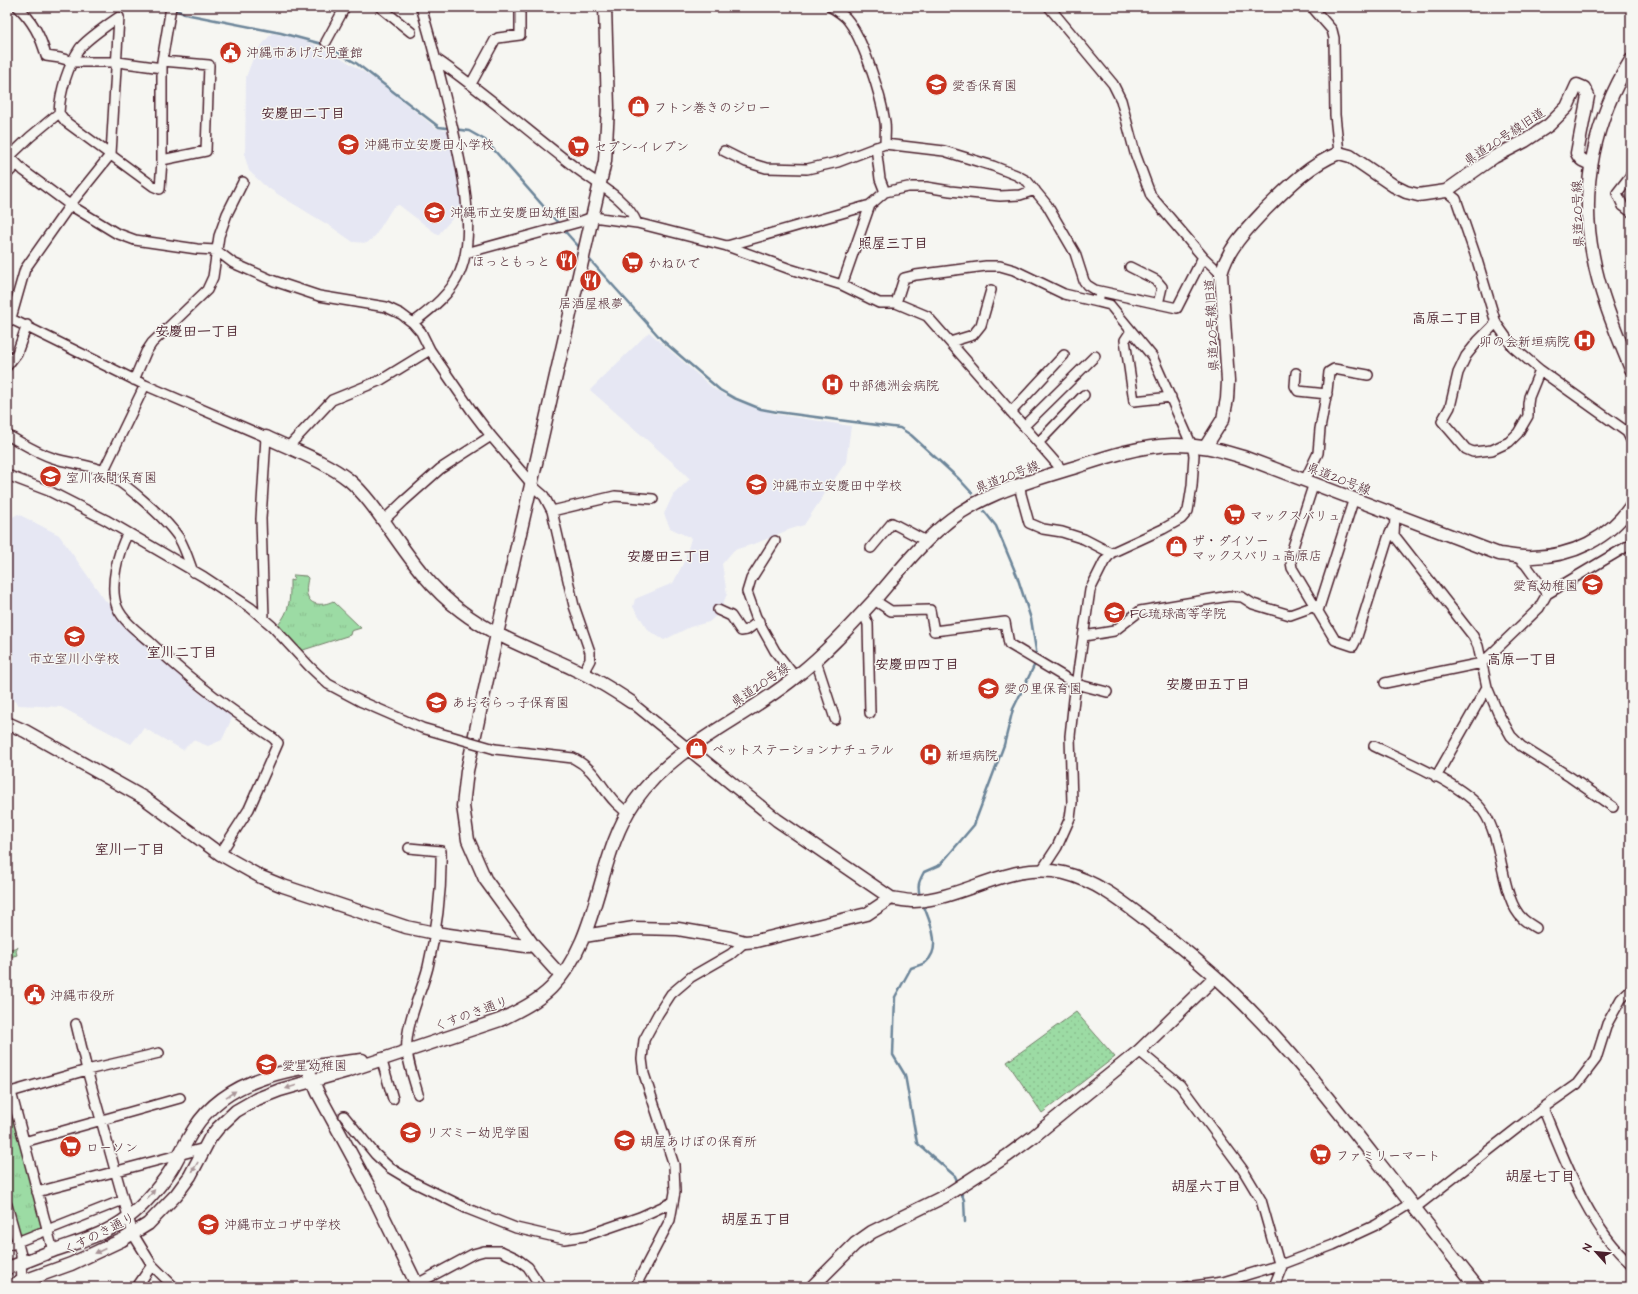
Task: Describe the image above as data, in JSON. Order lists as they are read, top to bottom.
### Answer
{
  "streets": {
    "street": ["県道20号線旧道", "県道20号線", "くすのき通り"]
  },
  "crossings": [
    ["県道20号線旧道", "県道20号線"],
    ["県道20号線", "くすのき通り"]
  ],
  "districts": [
    "安慶田二丁目",
    "照屋三丁目",
    "高原二丁目",
    "安慶田一丁目",
    "安慶田三丁目",
    "室川二丁目",
    "高原一丁目",
    "安慶田四丁目",
    "安慶田五丁目",
    "室川一丁目",
    "胡屋七丁目",
    "胡屋六丁目",
    "胡屋五丁目"
  ],
  "places": {
    "public building": ["沖縄市あげだ児童館", "沖縄市役所"],
    "school or university": [
      "愛香保育園",
      "沖縄市立安慶田小学校",
      "沖縄市立安慶田幼稚園",
      "室川夜間保育園",
      "沖縄市立安慶田中学校",
      "愛育幼稚園",
      "FC琉球高等学院",
      "市立室川小学校",
      "愛の里保育園",
      "あおぞらっ子保育園",
      "愛星幼稚園",
      "リズミー幼児学園",
      "胡屋あけぼの保育所",
      "沖縄市立コザ中学校"
    ],
    "shop": ["フトン巻きのジロー", "ザ・ダイソー マックスバリュ高原店", "ペットステーションナチュラル"],
    "supermarket": [
      "セブン-イレブン",
      "かねひで",
      "マックスバリュ",
      "ローソン",
      "ファミリーマート"
    ],
    "restaurant": ["ほっともっと", "居酒屋根夢"],
    "hospital": ["卯の会新垣病院", "中部徳洲会病院", "新垣病院"]
  },
  "north": "top left"
}
